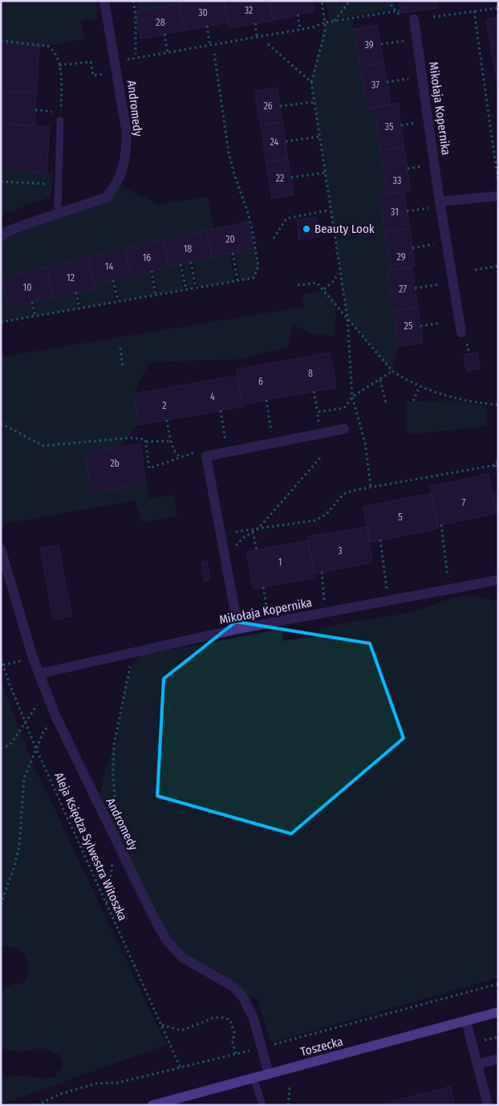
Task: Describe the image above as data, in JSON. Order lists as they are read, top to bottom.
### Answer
{
  "streets": {
    "main road": ["Toszecka"],
    "street": ["Andromedy", "Mikołaja Kopernika"],
    "path": ["Aleja Księdza Sylwestra Witoszka"]
  },
  "crossings": [
    ["Andromedy", "Mikołaja Kopernika"],
    ["Andromedy", "Toszecka"]
  ],
  "places": ["Beauty Look"],
  "house_numbers": [
    "32",
    "30",
    "28",
    "39",
    "37",
    "26",
    "35",
    "24",
    "22",
    "33",
    "31",
    "20",
    "18",
    "29",
    "16",
    "14",
    "12",
    "10",
    "27",
    "25",
    "8",
    "6",
    "4",
    "2",
    "2b",
    "7",
    "5",
    "3",
    "1"
  ]
}
